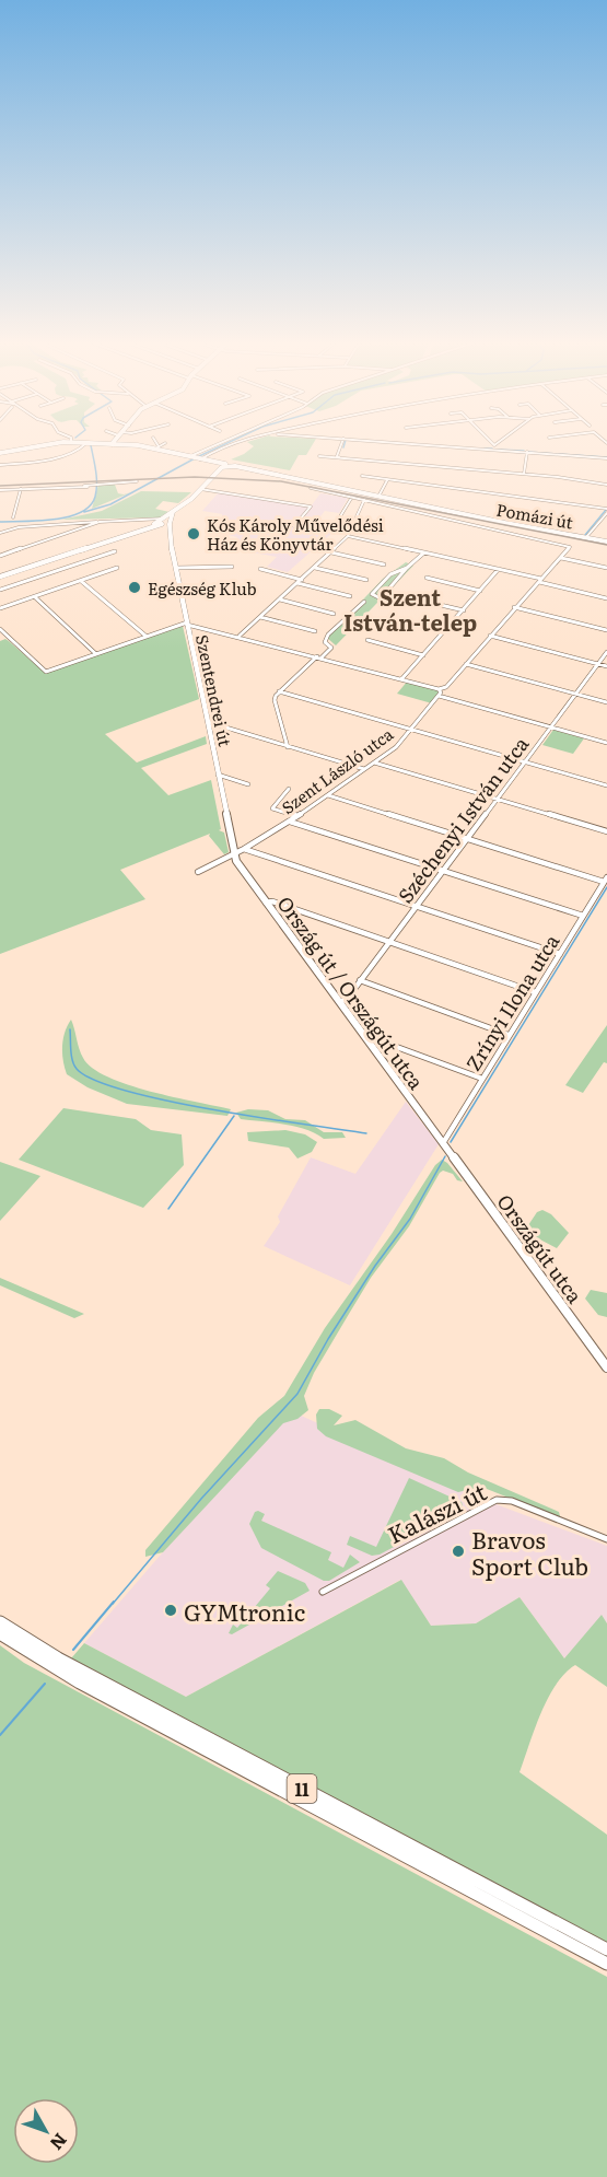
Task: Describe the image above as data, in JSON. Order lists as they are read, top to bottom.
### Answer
{
  "streets": {
    "main road": [
      "Pomázi út",
      "Szentendrei út",
      "Ország út / Országút utca",
      "Országút utca",
      "11"
    ],
    "street": [
      "Szent László utca",
      "Széchenyi István utca",
      "Zrínyi Ilona utca",
      "Kalászi út"
    ]
  },
  "crossings": [
    ["Szentendrei út", "Szent László utca"],
    ["Szentendrei út", "Ország út / Országút utca"],
    ["Szent László utca", "Ország út / Országút utca"],
    ["Széchenyi István utca", "Ország út / Országút utca"],
    ["Ország út / Országút utca", "Zrínyi Ilona utca"],
    ["Ország út / Országút utca", "Országút utca"],
    ["Zrínyi Ilona utca", "Országút utca"]
  ],
  "districts": ["Szent István-telep"],
  "places": [
    "Kós Károly Művelődési Ház és Könyvtár",
    "Egészség Klub",
    "Bravos Sport Club",
    "GYMtronic"
  ],
  "north": "bottom right"
}
